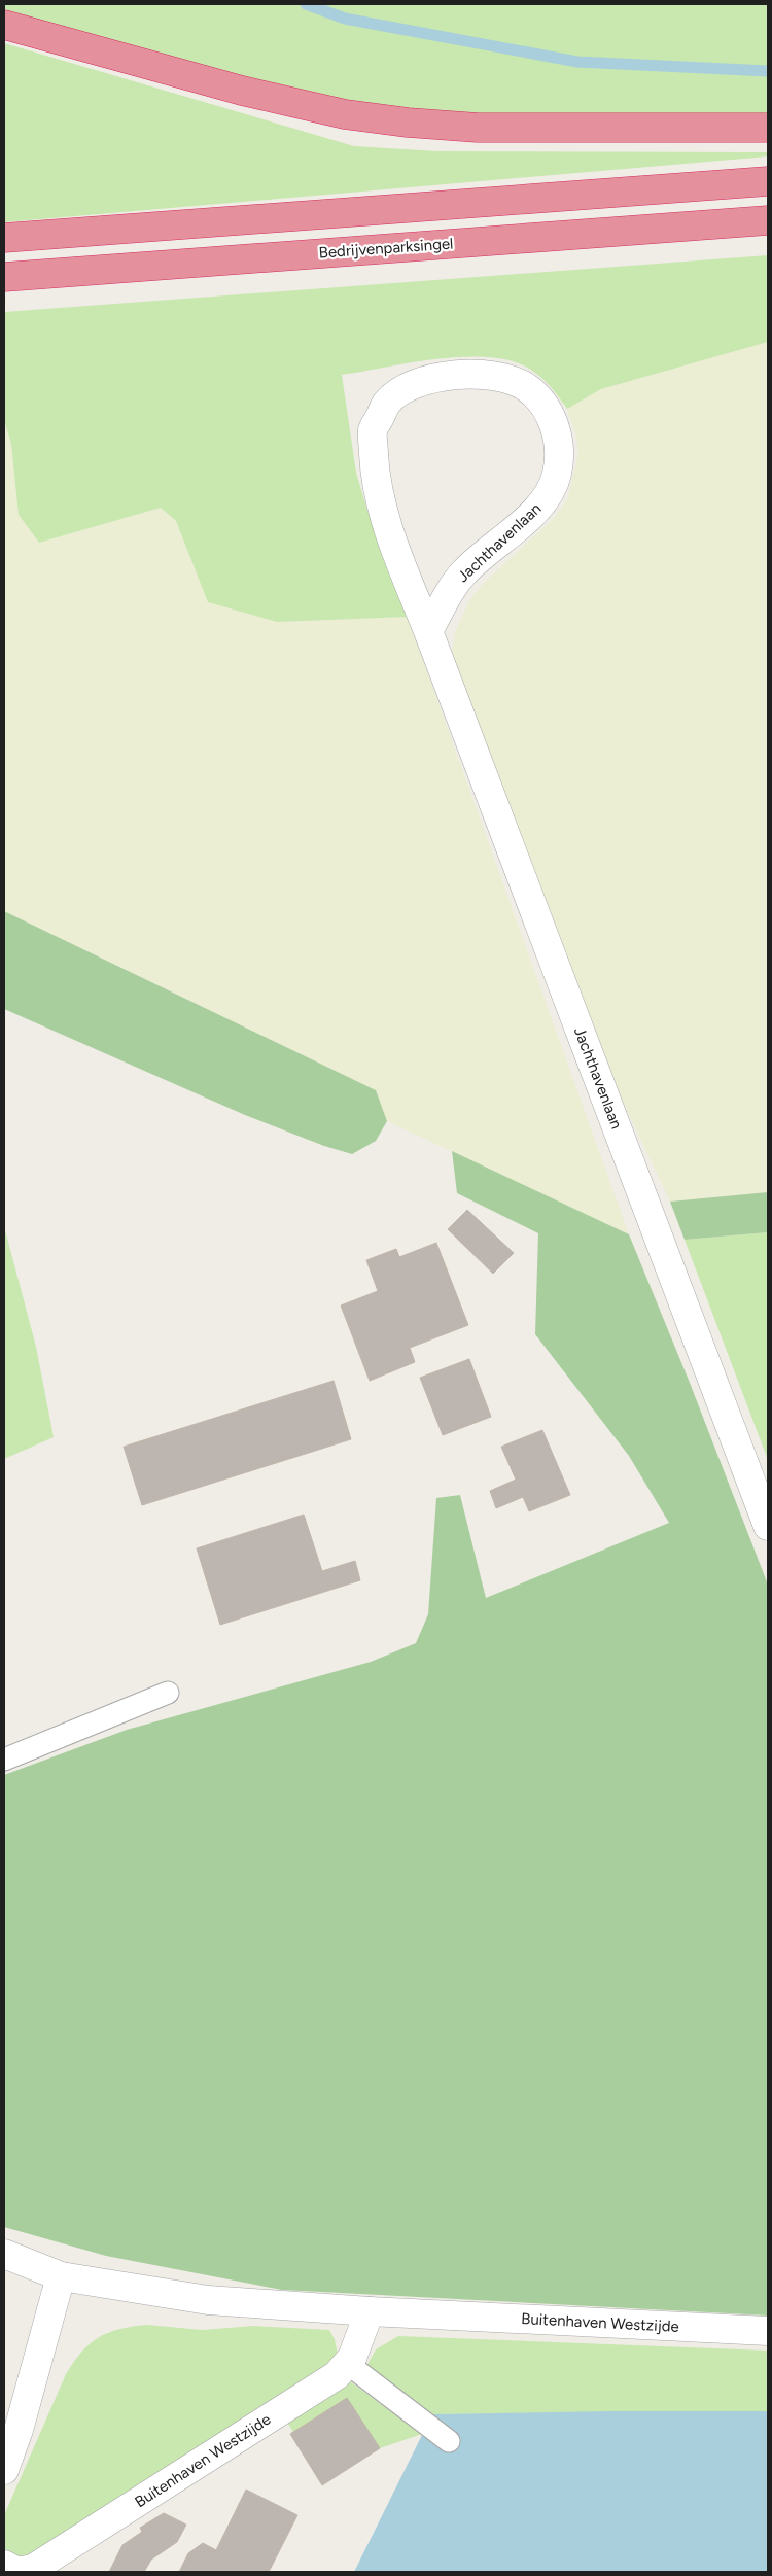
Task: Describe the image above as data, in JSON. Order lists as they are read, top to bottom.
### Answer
{
  "streets": {
    "highway": ["Bedrijvenparksingel"],
    "street": ["Jachthavenlaan", "Buitenhaven Westzijde"]
  }
}
